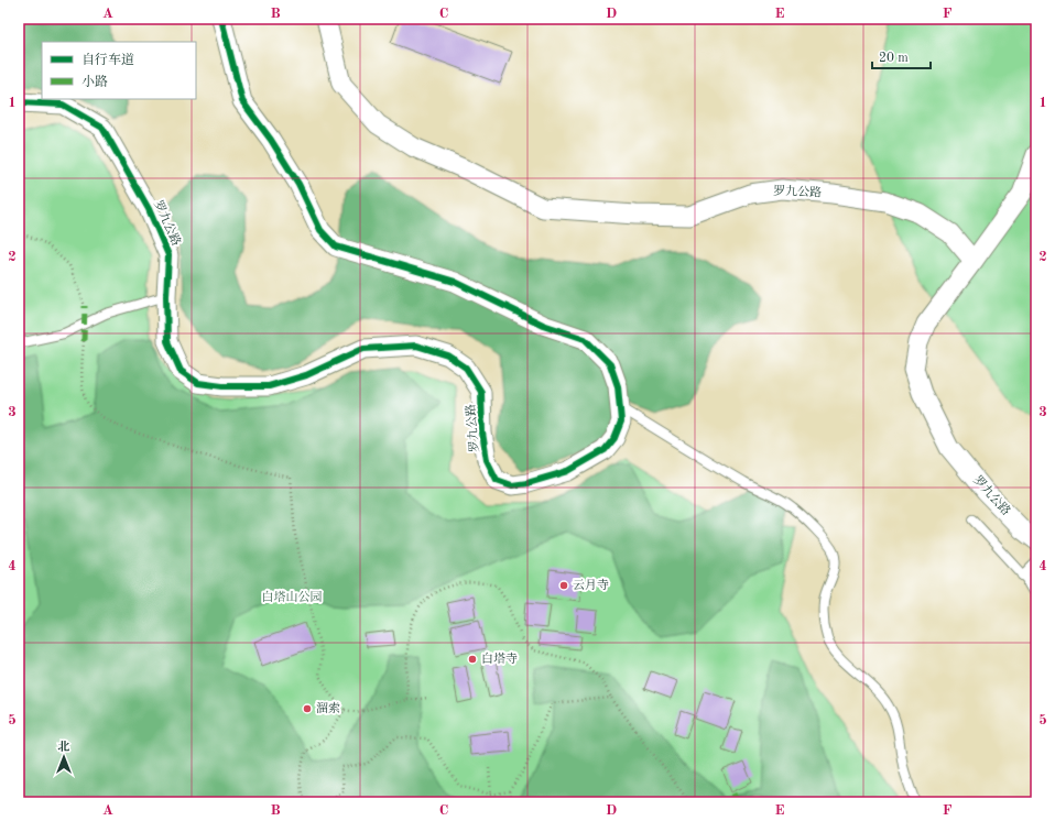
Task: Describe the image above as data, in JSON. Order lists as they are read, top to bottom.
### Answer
{
  "streets": {
    "street": ["罗九公路"]
  },
  "parks": ["白塔山公园"],
  "places": ["云月寺", "白塔寺", "溜索"],
  "legend": ["自行车道", "小路"],
  "scale_bar": "20 m",
  "north": "top",
  "grid": {
    "columns": [
      "A",
      "B",
      "C",
      "D",
      "E",
      "F"
    ],
    "rows": [
      "1",
      "2",
      "3",
      "4",
      "5"
    ]
  }
}
